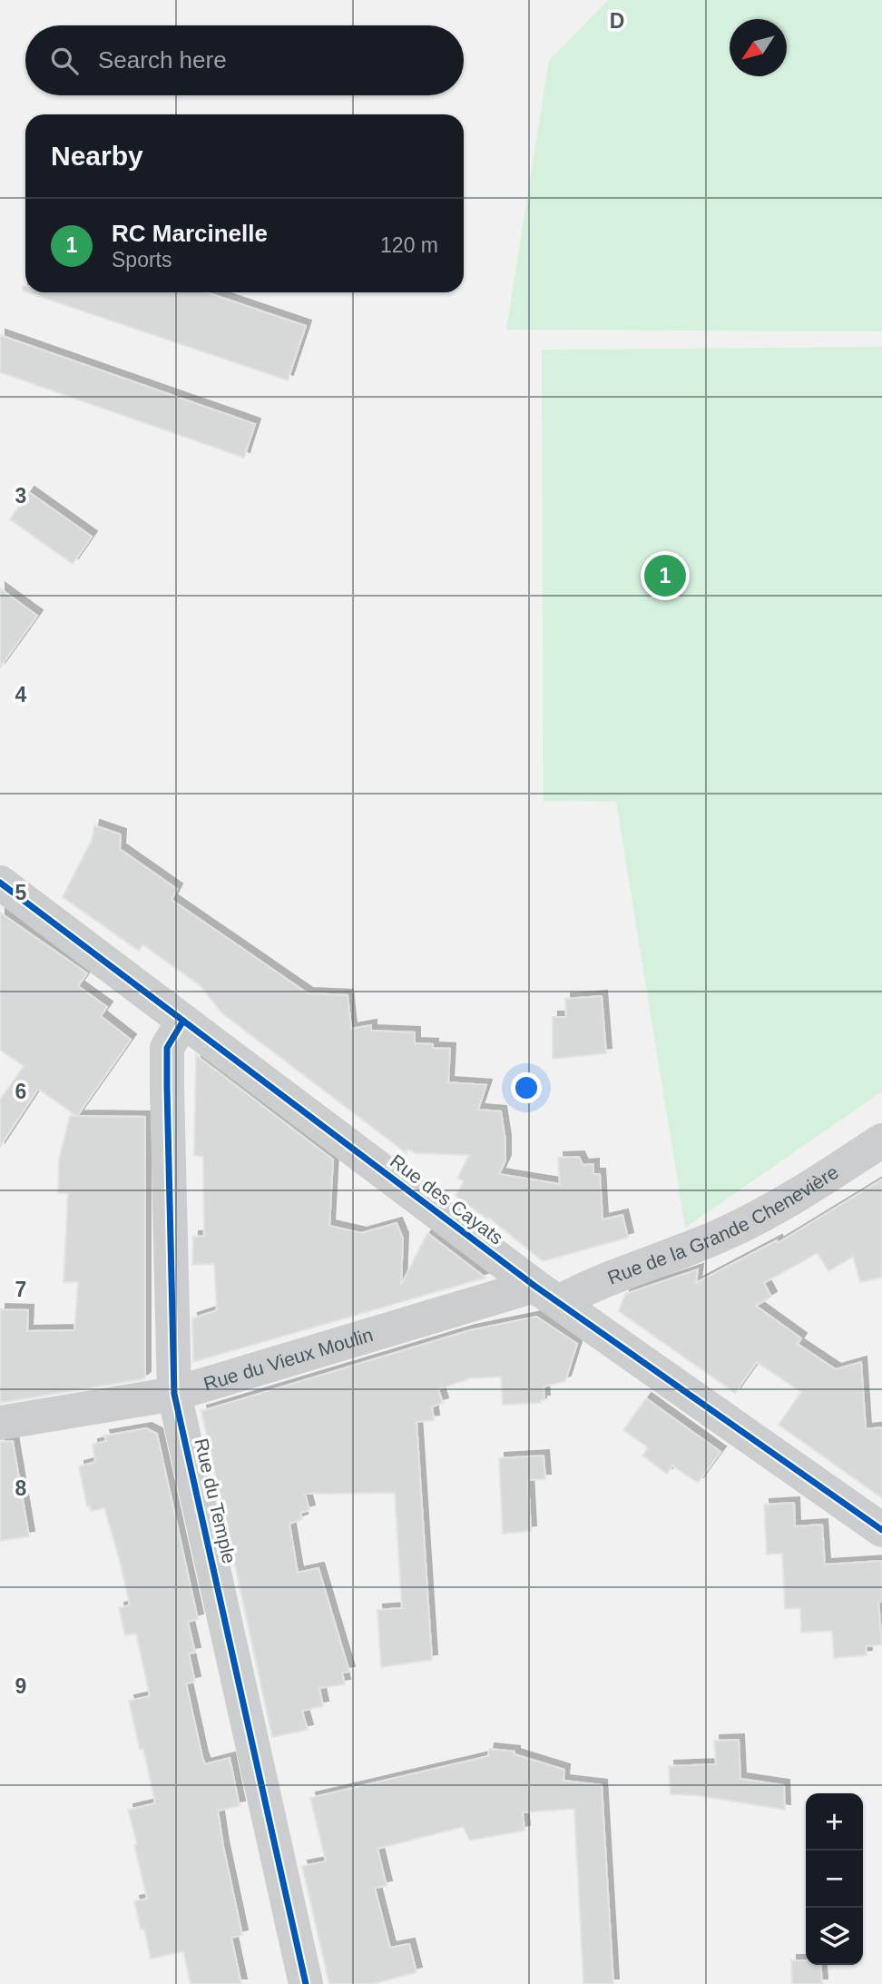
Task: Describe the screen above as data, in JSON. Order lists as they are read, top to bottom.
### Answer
{
  "streets": {
    "street": [
      "Rue des Cayats",
      "Rue de la Grande Chenevière",
      "Rue du Vieux Moulin",
      "Rue du Temple"
    ]
  },
  "crossings": [
    ["Rue des Cayats", "Rue de la Grande Chenevière"],
    ["Rue des Cayats", "Rue du Vieux Moulin"],
    ["Rue des Cayats", "Rue du Temple"],
    ["Rue de la Grande Chenevière", "Rue du Vieux Moulin"],
    ["Rue du Vieux Moulin", "Rue du Temple"]
  ],
  "north": "bottom left",
  "page": {
    "search": "Search here",
    "heading": "Nearby",
    "list": [
      {
        "mark": "1",
        "name": "RC Marcinelle",
        "note": "Sports",
        "value": "120 m"
      }
    ],
    "pins": "1",
    "map_buttons": ["+", "−"]
  },
  "grid": {
    "columns": ["D"],
    "rows": [
      "3",
      "4",
      "5",
      "6",
      "7",
      "8",
      "9"
    ]
  }
}
